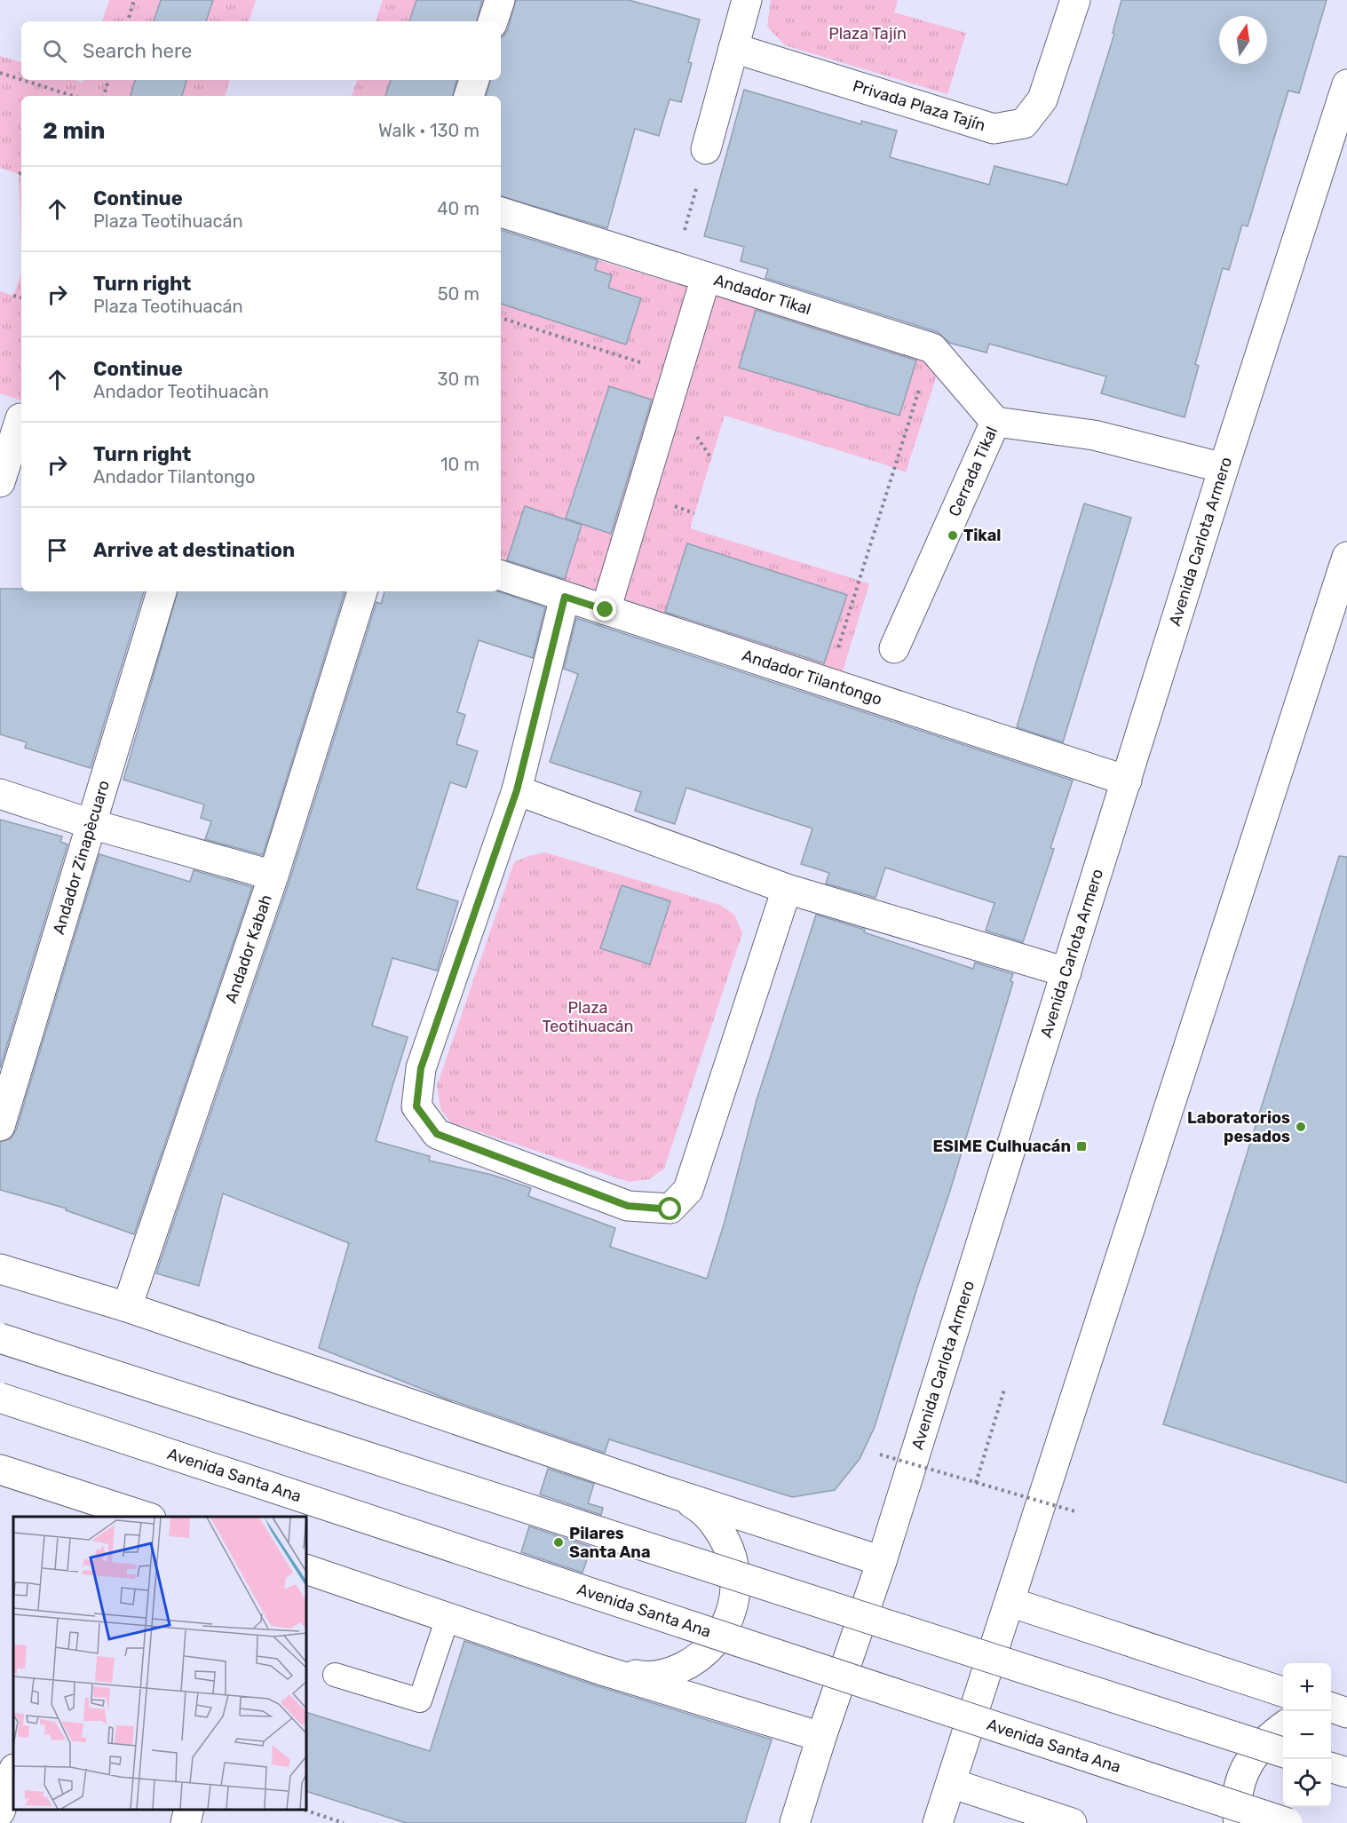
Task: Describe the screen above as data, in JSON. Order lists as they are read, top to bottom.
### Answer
{
  "streets": {
    "street": [
      "Privada Plaza Tajín",
      "Andador Tikal",
      "Cerrada Tikal",
      "Avenida Carlota Armero",
      "Andador Tilantongo",
      "Andador Zinapècuaro",
      "Andador Kabah",
      "Avenida Santa Ana"
    ]
  },
  "crossings": [
    ["Cerrada Tikal", "Avenida Carlota Armero"],
    ["Avenida Carlota Armero", "Andador Tilantongo"]
  ],
  "parks": ["Plaza Tajín", "Plaza Teotihuacán"],
  "places": {
    "other": ["Tikal", "Laboratorios pesados", "Pilares Santa Ana"],
    "transit": ["ESIME Culhuacán"]
  },
  "north": "top",
  "page": {
    "search": "Search here",
    "heading": ["2 min", "Walk · 130 m"],
    "list": [
      ["Continue", "Plaza Teotihuacán", "40 m"],
      ["Turn right", "Plaza Teotihuacán", "50 m"],
      ["Continue", "Andador Teotihuacàn", "30 m"],
      ["Turn right", "Andador Tilantongo", "10 m"],
      "Arrive at destination"
    ],
    "map_buttons": ["+", "−"]
  }
}
